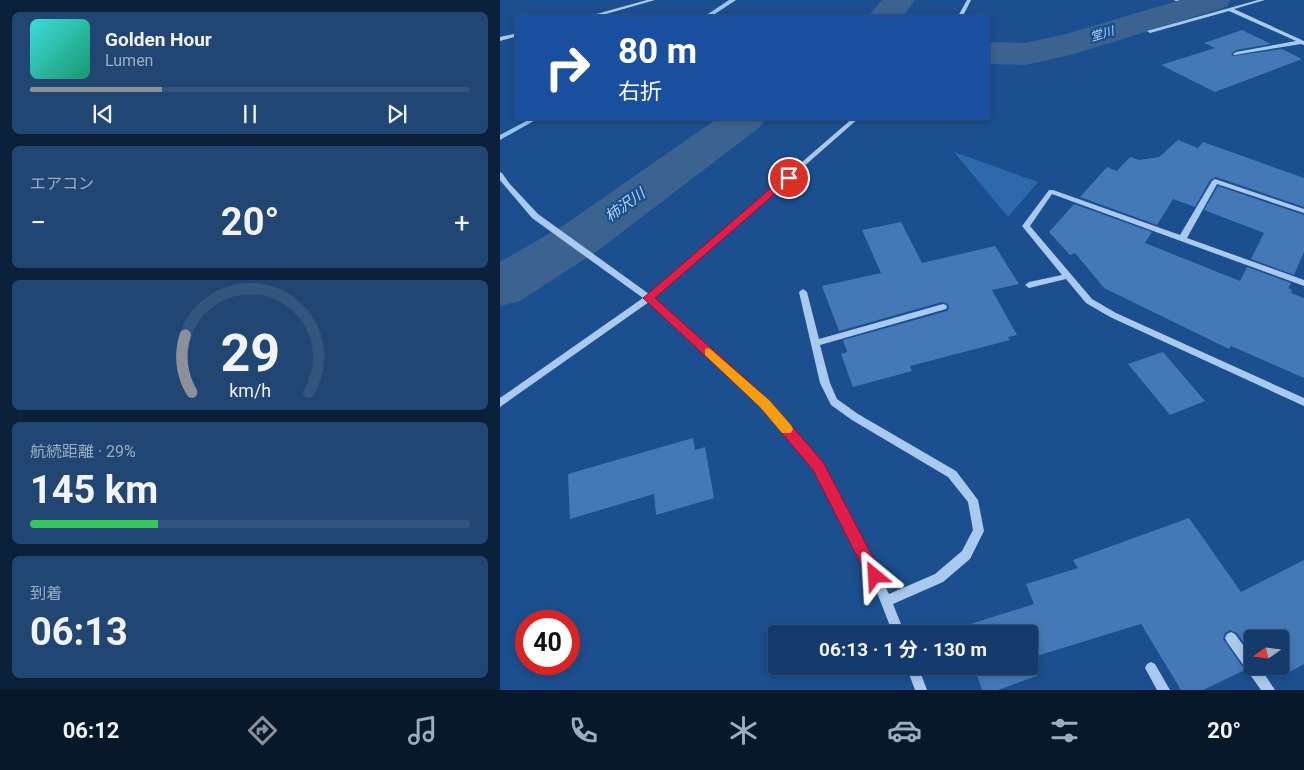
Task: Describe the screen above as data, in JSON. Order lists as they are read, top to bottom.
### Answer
{
  "water": ["堂川", "柿沢川"],
  "north": "left",
  "page": {
    "turn": ["80 m", "右折"],
    "song": ["Golden Hour", "Lumen"],
    "tile": [
      "エアコン",
      ["航続距離 · 29%", "145 km"],
      ["到着", "06:13"]
    ],
    "heat": ["−", "20°", "+"],
    "limit": "40",
    "trip": "06:13 · 1 分 · 130 m",
    "tabs": ["06:12", "20°"],
    "gauge": ["29", "km/h"]
  }
}
